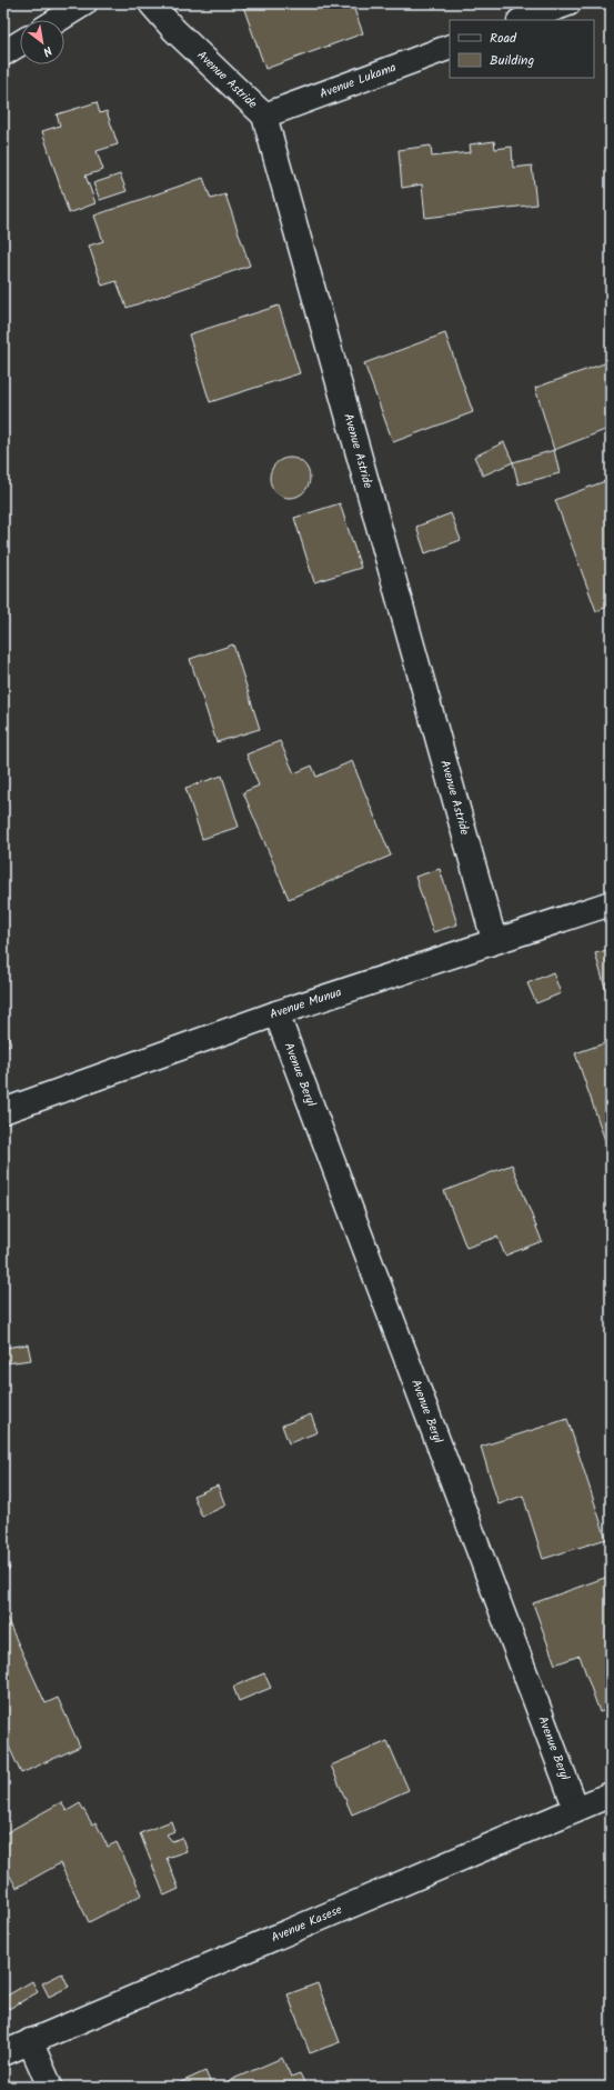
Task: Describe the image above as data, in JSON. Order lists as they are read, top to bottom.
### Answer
{
  "streets": {
    "street": [
      "Avenue Astride",
      "Avenue Lukama",
      "Avenue Munua",
      "Avenue Beryl",
      "Avenue Kasese"
    ]
  },
  "crossings": [
    ["Avenue Astride", "Avenue Lukama"],
    ["Avenue Astride", "Avenue Munua"],
    ["Avenue Munua", "Avenue Beryl"],
    ["Avenue Beryl", "Avenue Kasese"]
  ],
  "legend": ["Road", "Building"],
  "north": "bottom right"
}
